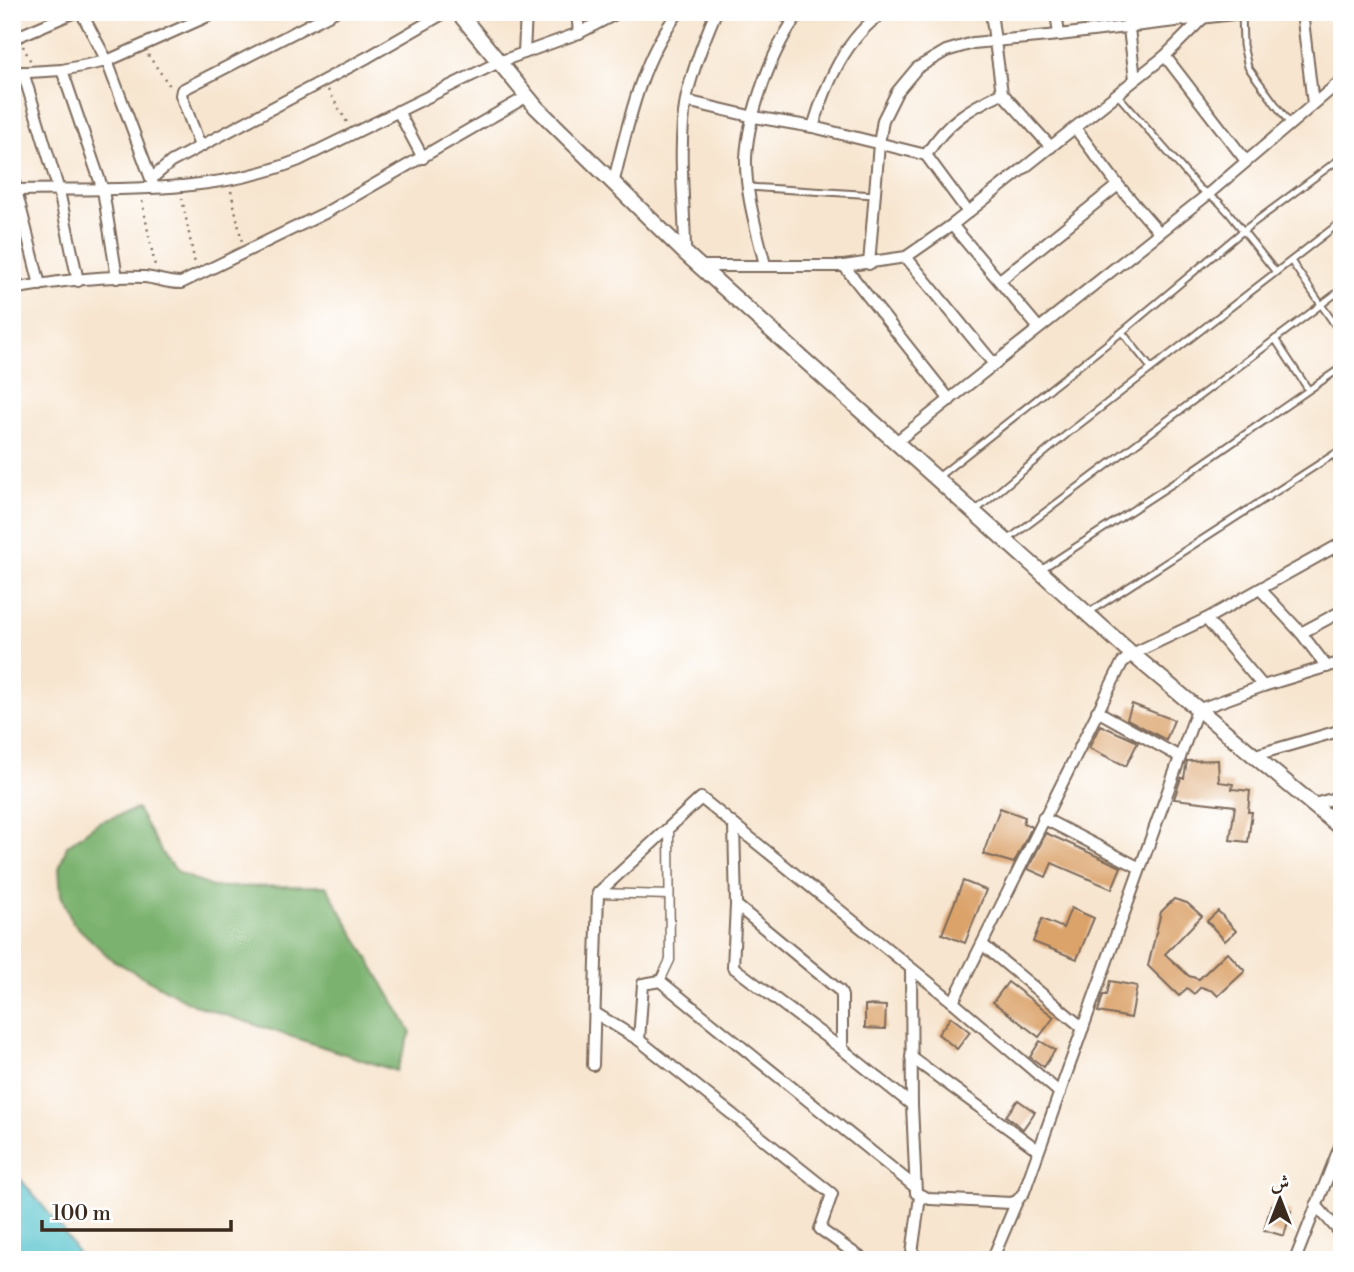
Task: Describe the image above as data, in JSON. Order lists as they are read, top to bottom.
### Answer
{
  "scale_bar": "100 m",
  "north": "top"
}
